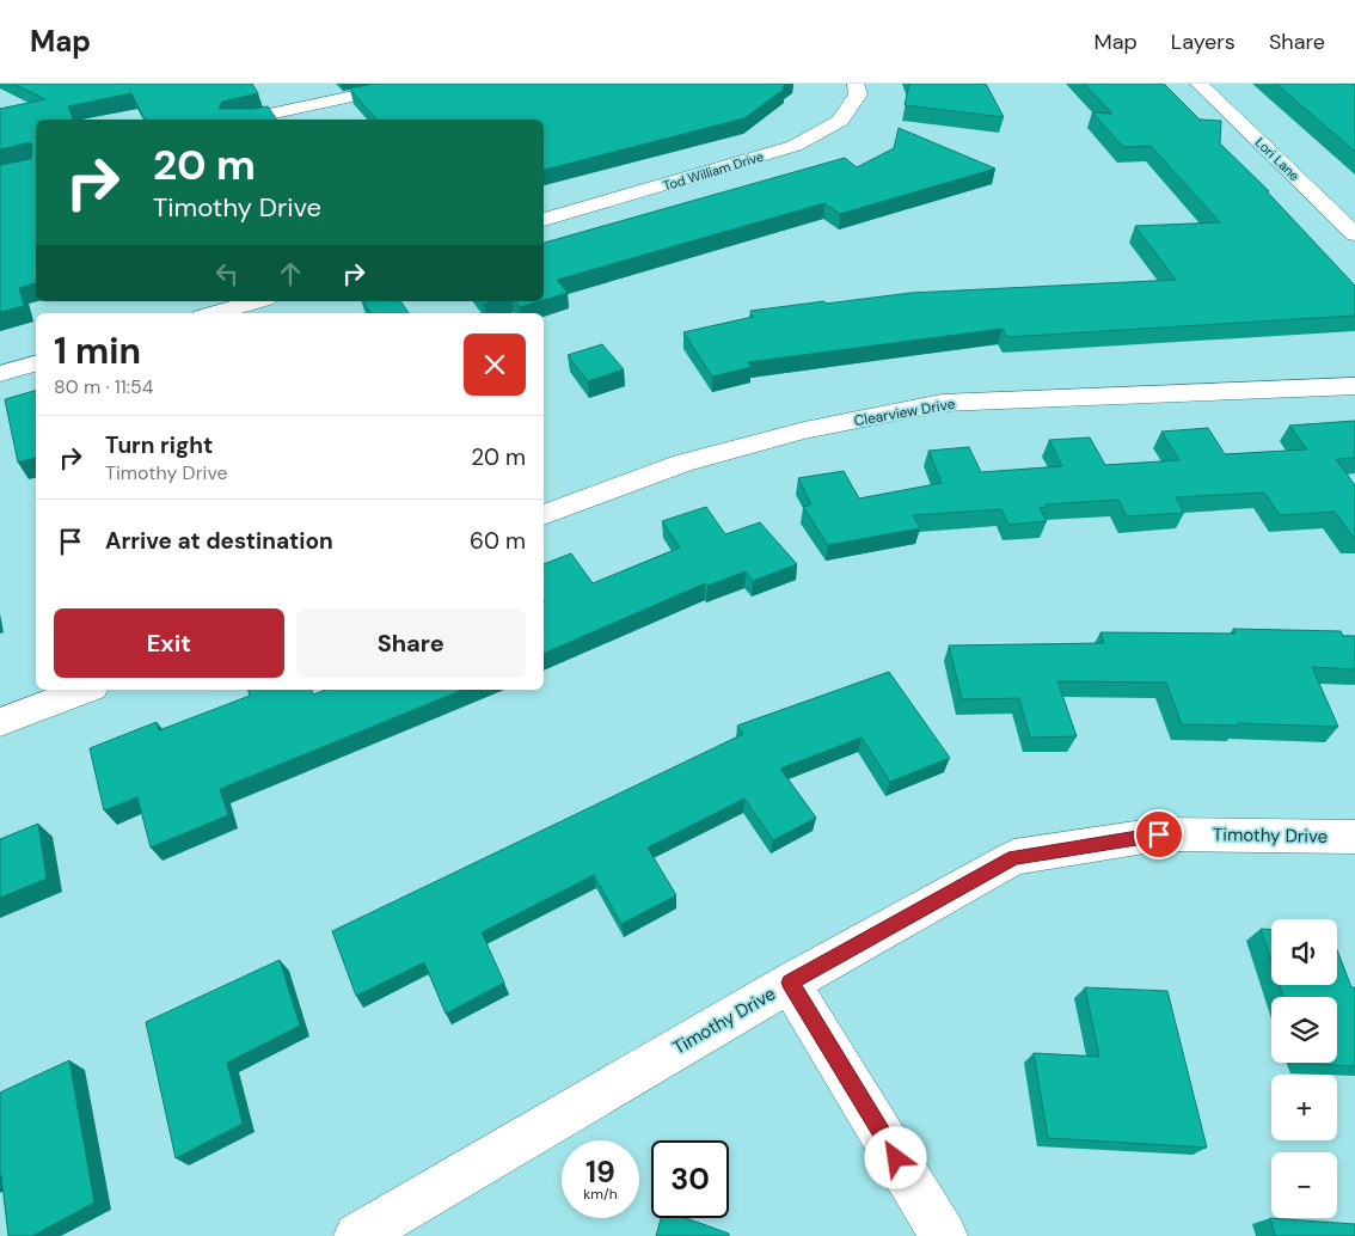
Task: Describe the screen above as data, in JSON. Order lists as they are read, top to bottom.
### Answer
{
  "streets": {
    "street": [
      "Lori Lane",
      "Tod William Drive",
      "Clearview Drive",
      "Timothy Drive"
    ]
  },
  "page": {
    "header": "Map",
    "nav": ["Map", "Layers", "Share"],
    "turn": ["20 m", "Timothy Drive"],
    "heading": ["1 min", "80 m · 11:54"],
    "list": [
      {
        "name": "Turn right",
        "note": "Timothy Drive",
        "value": "20 m"
      },
      {
        "name": "Arrive at destination",
        "value": "60 m"
      }
    ],
    "buttons": ["Exit", "Share"],
    "map_buttons": ["+", "−"],
    "speed": "19 km/h",
    "limit": "30"
  }
}
